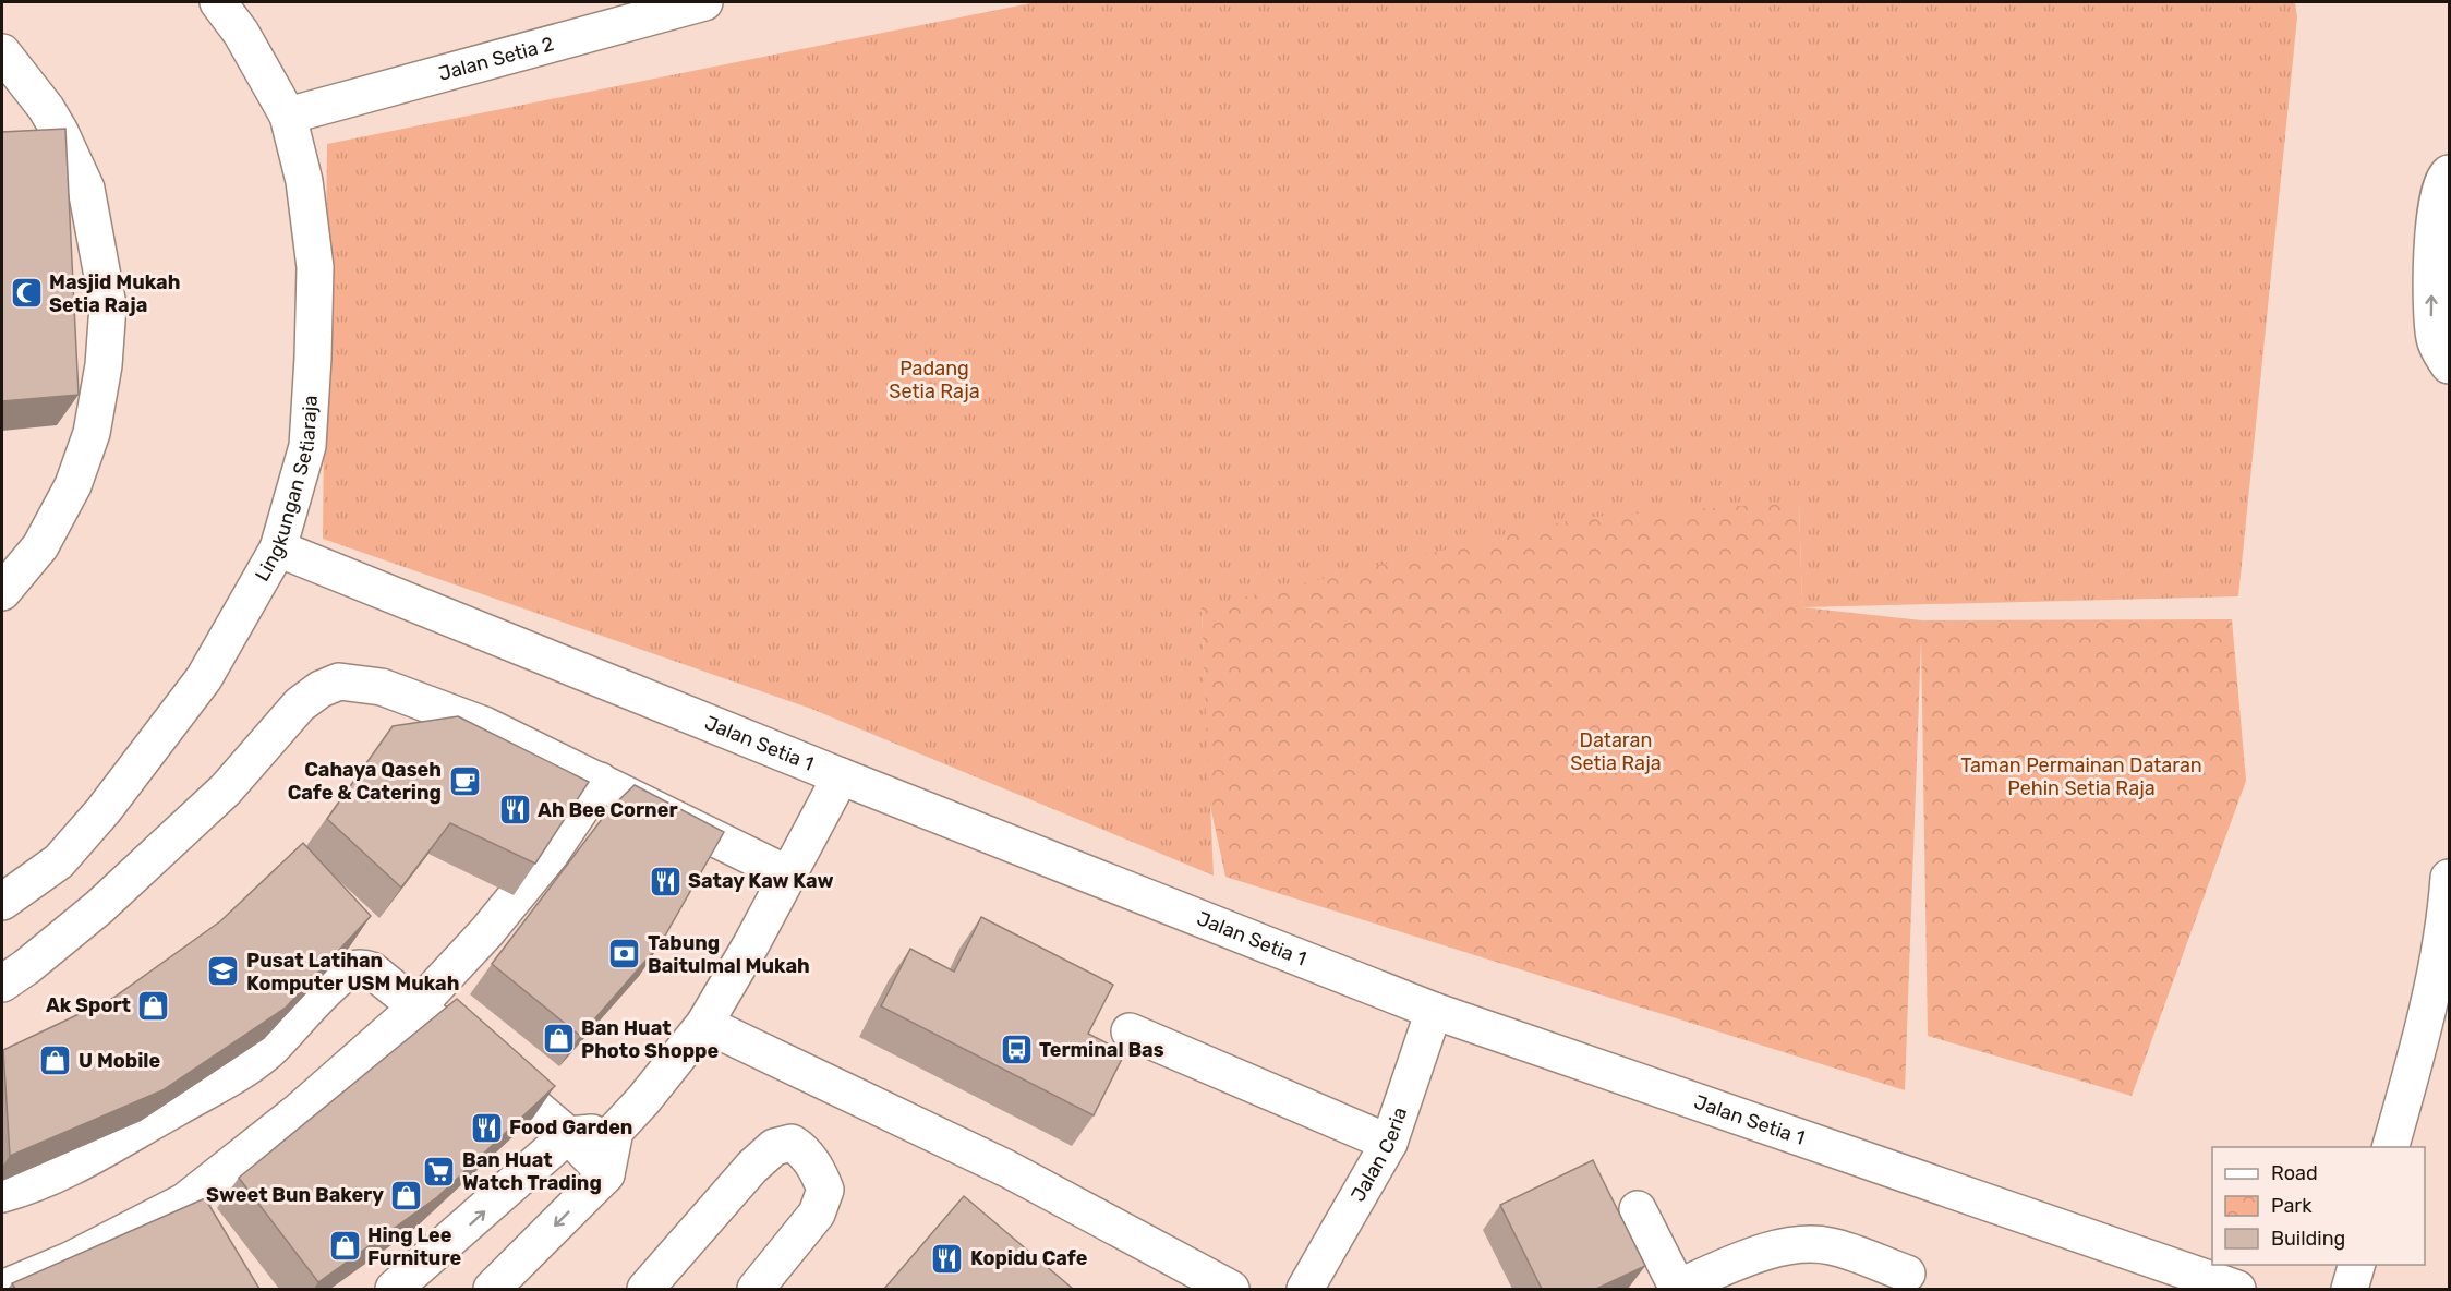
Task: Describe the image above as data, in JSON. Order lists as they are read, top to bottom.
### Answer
{
  "streets": {
    "street": [
      "Jalan Setia 2",
      "Lingkungan Setiaraja",
      "Jalan Setia 1",
      "Jalan Ceria"
    ]
  },
  "crossings": [
    ["Jalan Setia 2", "Lingkungan Setiaraja"],
    ["Lingkungan Setiaraja", "Jalan Setia 1"],
    ["Jalan Setia 1", "Jalan Ceria"]
  ],
  "parks": ["Padang Setia Raja", "Dataran Setia Raja", "Taman Permainan Dataran Pehin Setia Raja"],
  "places": {
    "mosque": ["Masjid Mukah Setia Raja"],
    "cafe": ["Cahaya Qaseh Cafe & Catering"],
    "restaurant": [
      "Ah Bee Corner",
      "Satay Kaw Kaw",
      "Food Garden",
      "Kopidu Cafe"
    ],
    "bank": ["Tabung Baitulmal Mukah"],
    "school or university": ["Pusat Latihan Komputer USM Mukah"],
    "shop": [
      "Ak Sport",
      "Ban Huat Photo Shoppe",
      "U Mobile",
      "Sweet Bun Bakery",
      "Hing Lee Furniture"
    ],
    "bus stop": ["Terminal Bas"],
    "supermarket": ["Ban Huat Watch Trading"]
  },
  "legend": ["Road", "Park", "Building"]
}
